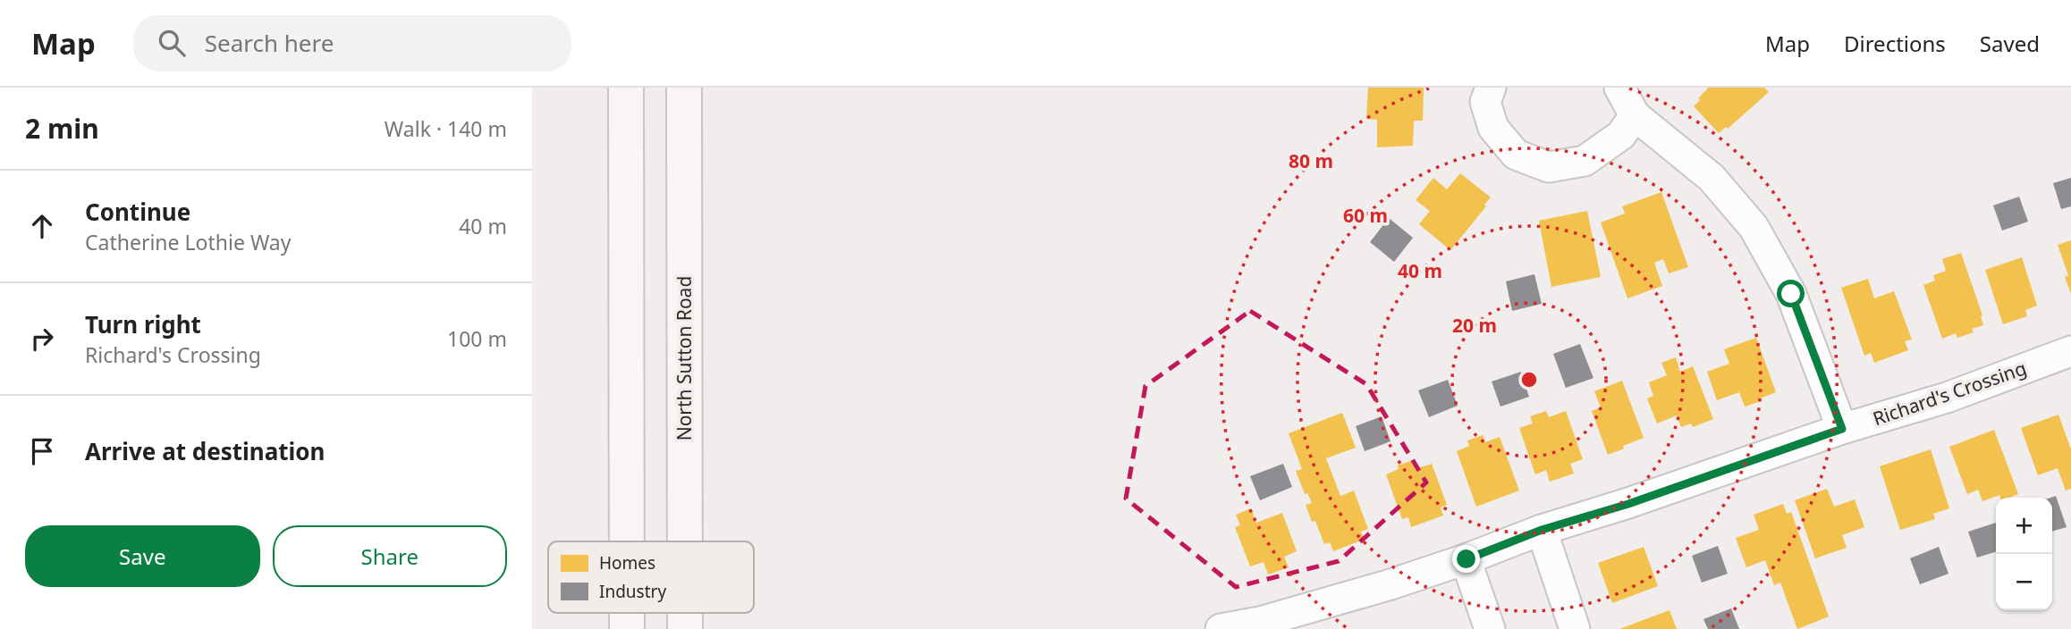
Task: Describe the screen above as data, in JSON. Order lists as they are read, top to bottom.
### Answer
{
  "streets": {
    "main road": ["North Sutton Road"],
    "street": ["Richard's Crossing"]
  },
  "legend": ["Homes", "Industry"],
  "page": {
    "header": "Map",
    "search": "Search here",
    "nav": ["Map", "Directions", "Saved"],
    "heading": ["2 min", "Walk · 140 m"],
    "list": [
      ["Continue", "Catherine Lothie Way", "40 m"],
      ["Turn right", "Richard's Crossing", "100 m"],
      "Arrive at destination"
    ],
    "map_buttons": ["+", "−"],
    "buttons": ["Save", "Share"]
  },
  "rings": [
    "80 m",
    "60 m",
    "40 m",
    "20 m"
  ]
}
